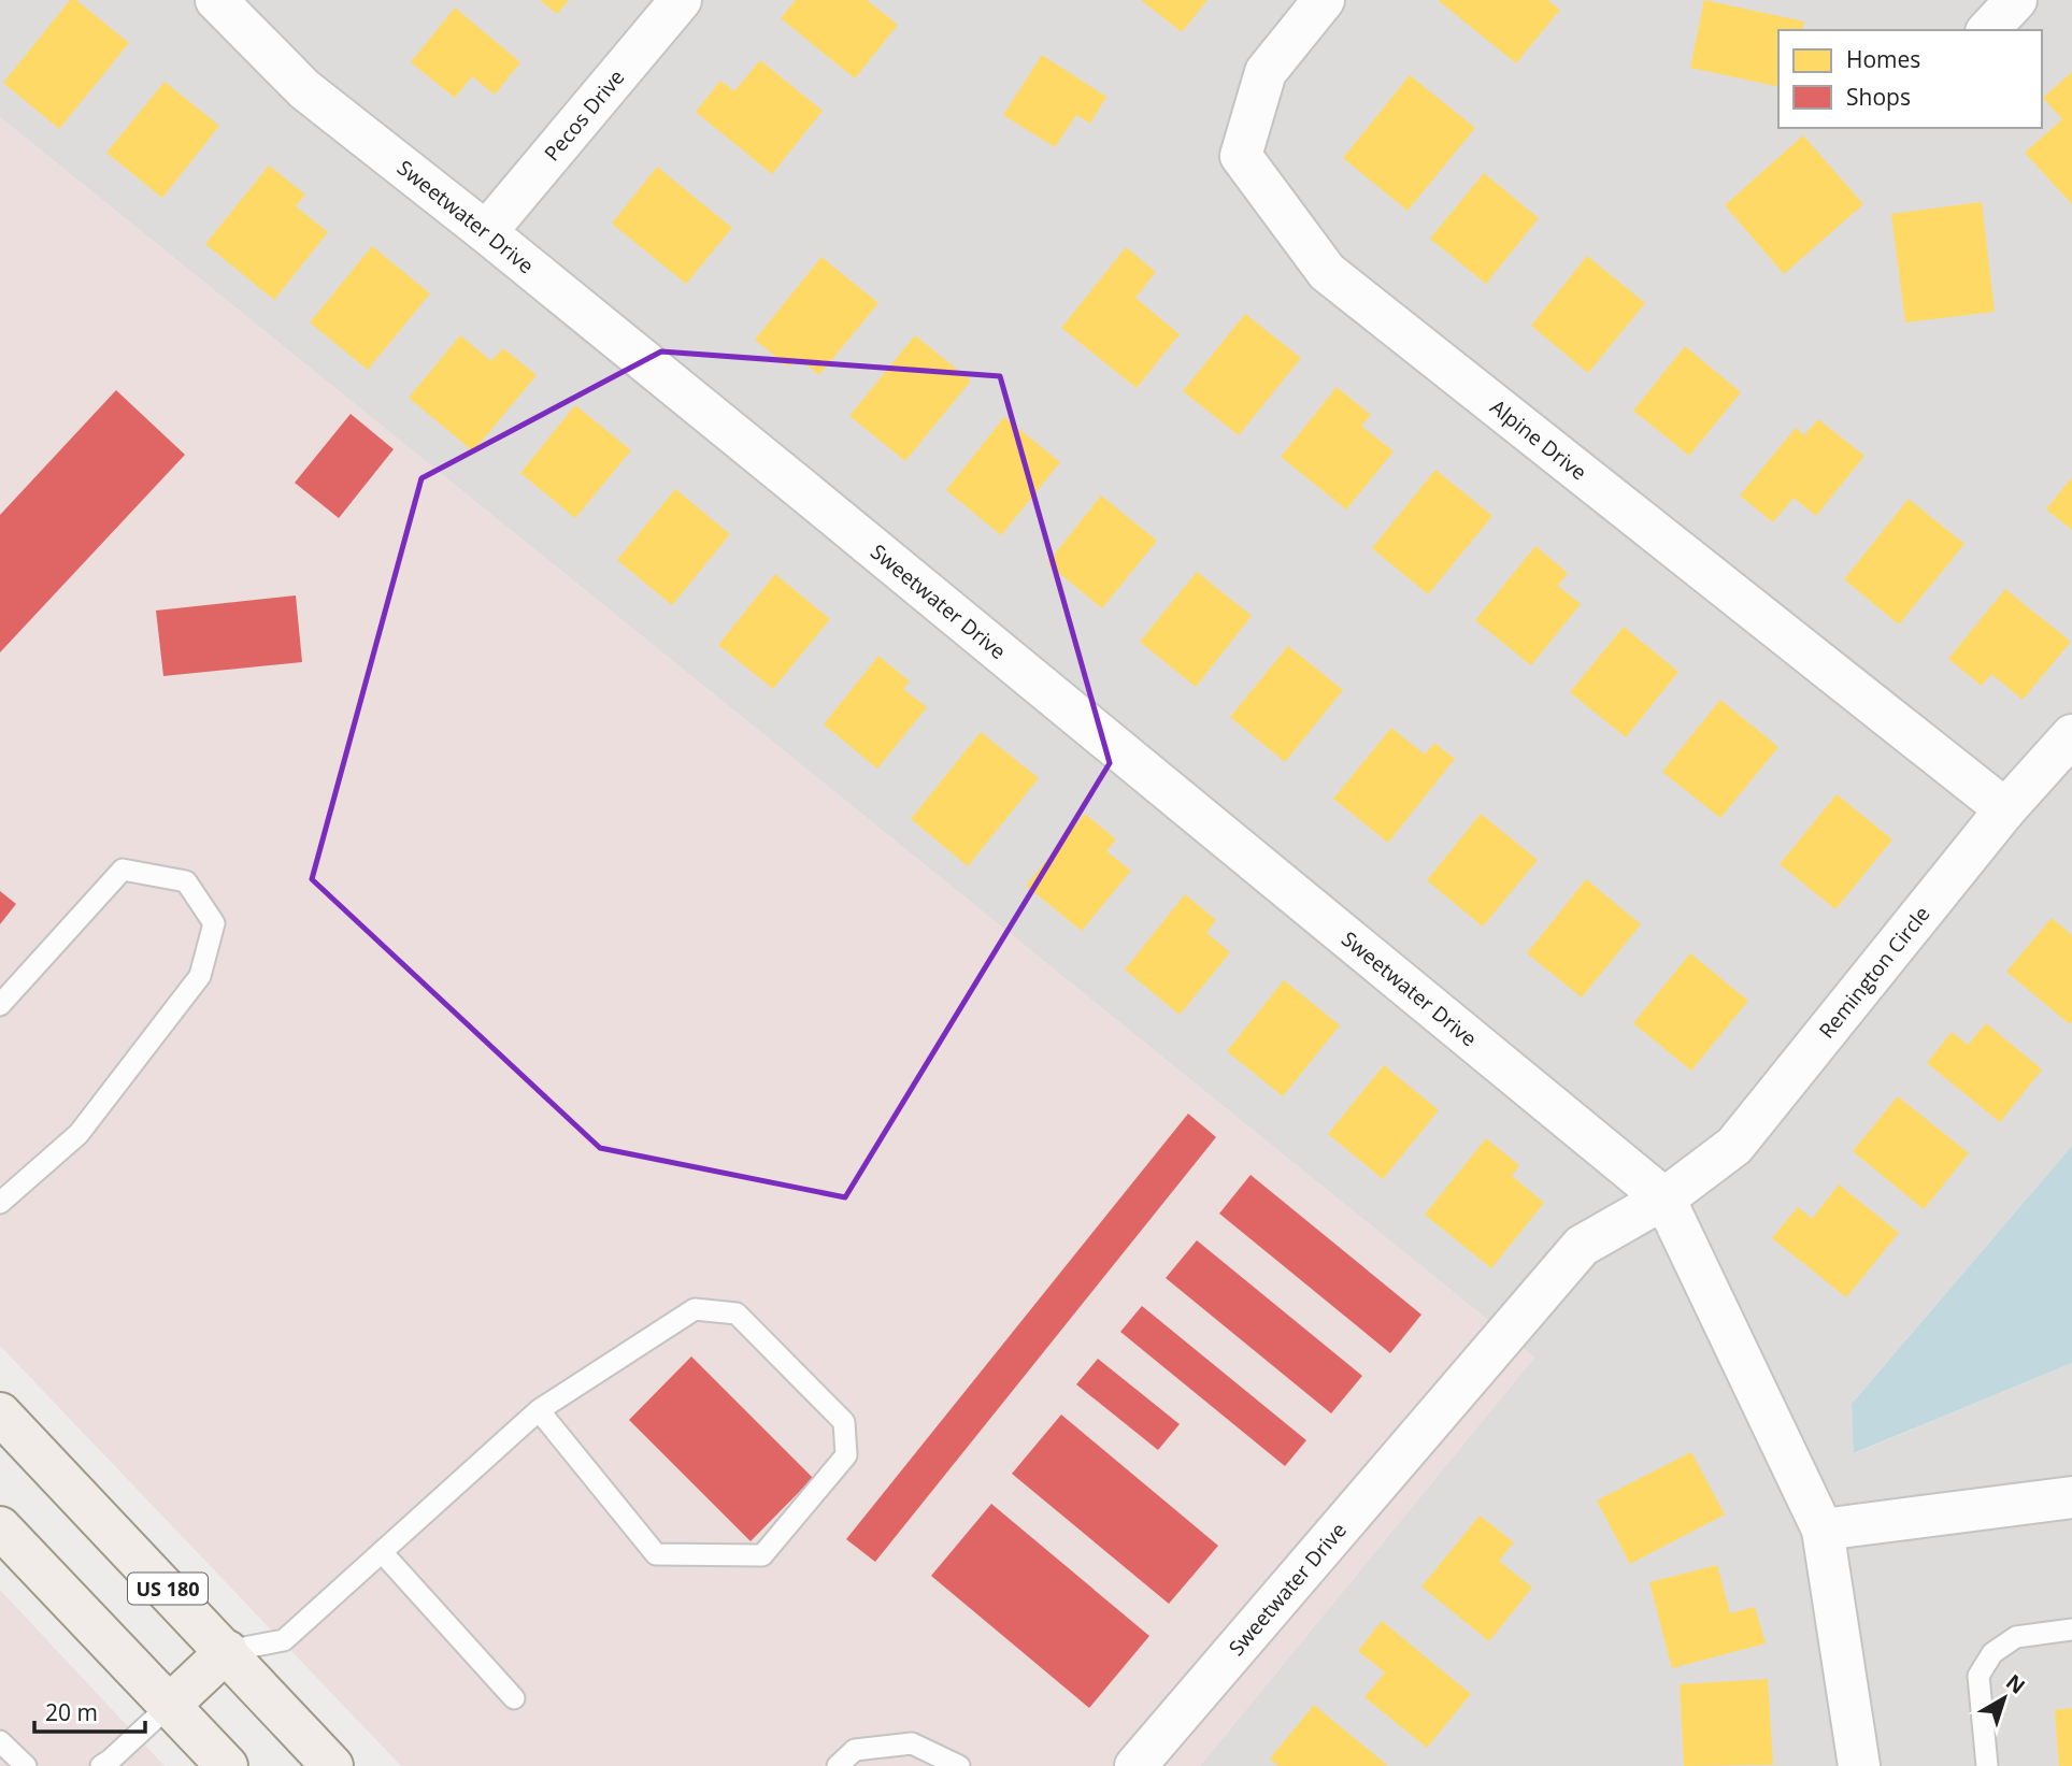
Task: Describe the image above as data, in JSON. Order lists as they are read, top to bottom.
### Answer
{
  "streets": {
    "main road": ["US 180"],
    "street": [
      "Pecos Drive",
      "Sweetwater Drive",
      "Alpine Drive",
      "Remington Circle"
    ]
  },
  "crossings": [
    ["Pecos Drive", "Sweetwater Drive"],
    ["Sweetwater Drive", "Remington Circle"],
    ["Alpine Drive", "Remington Circle"]
  ],
  "legend": ["Homes", "Shops"],
  "scale_bar": "20 m",
  "north": "top right"
}
